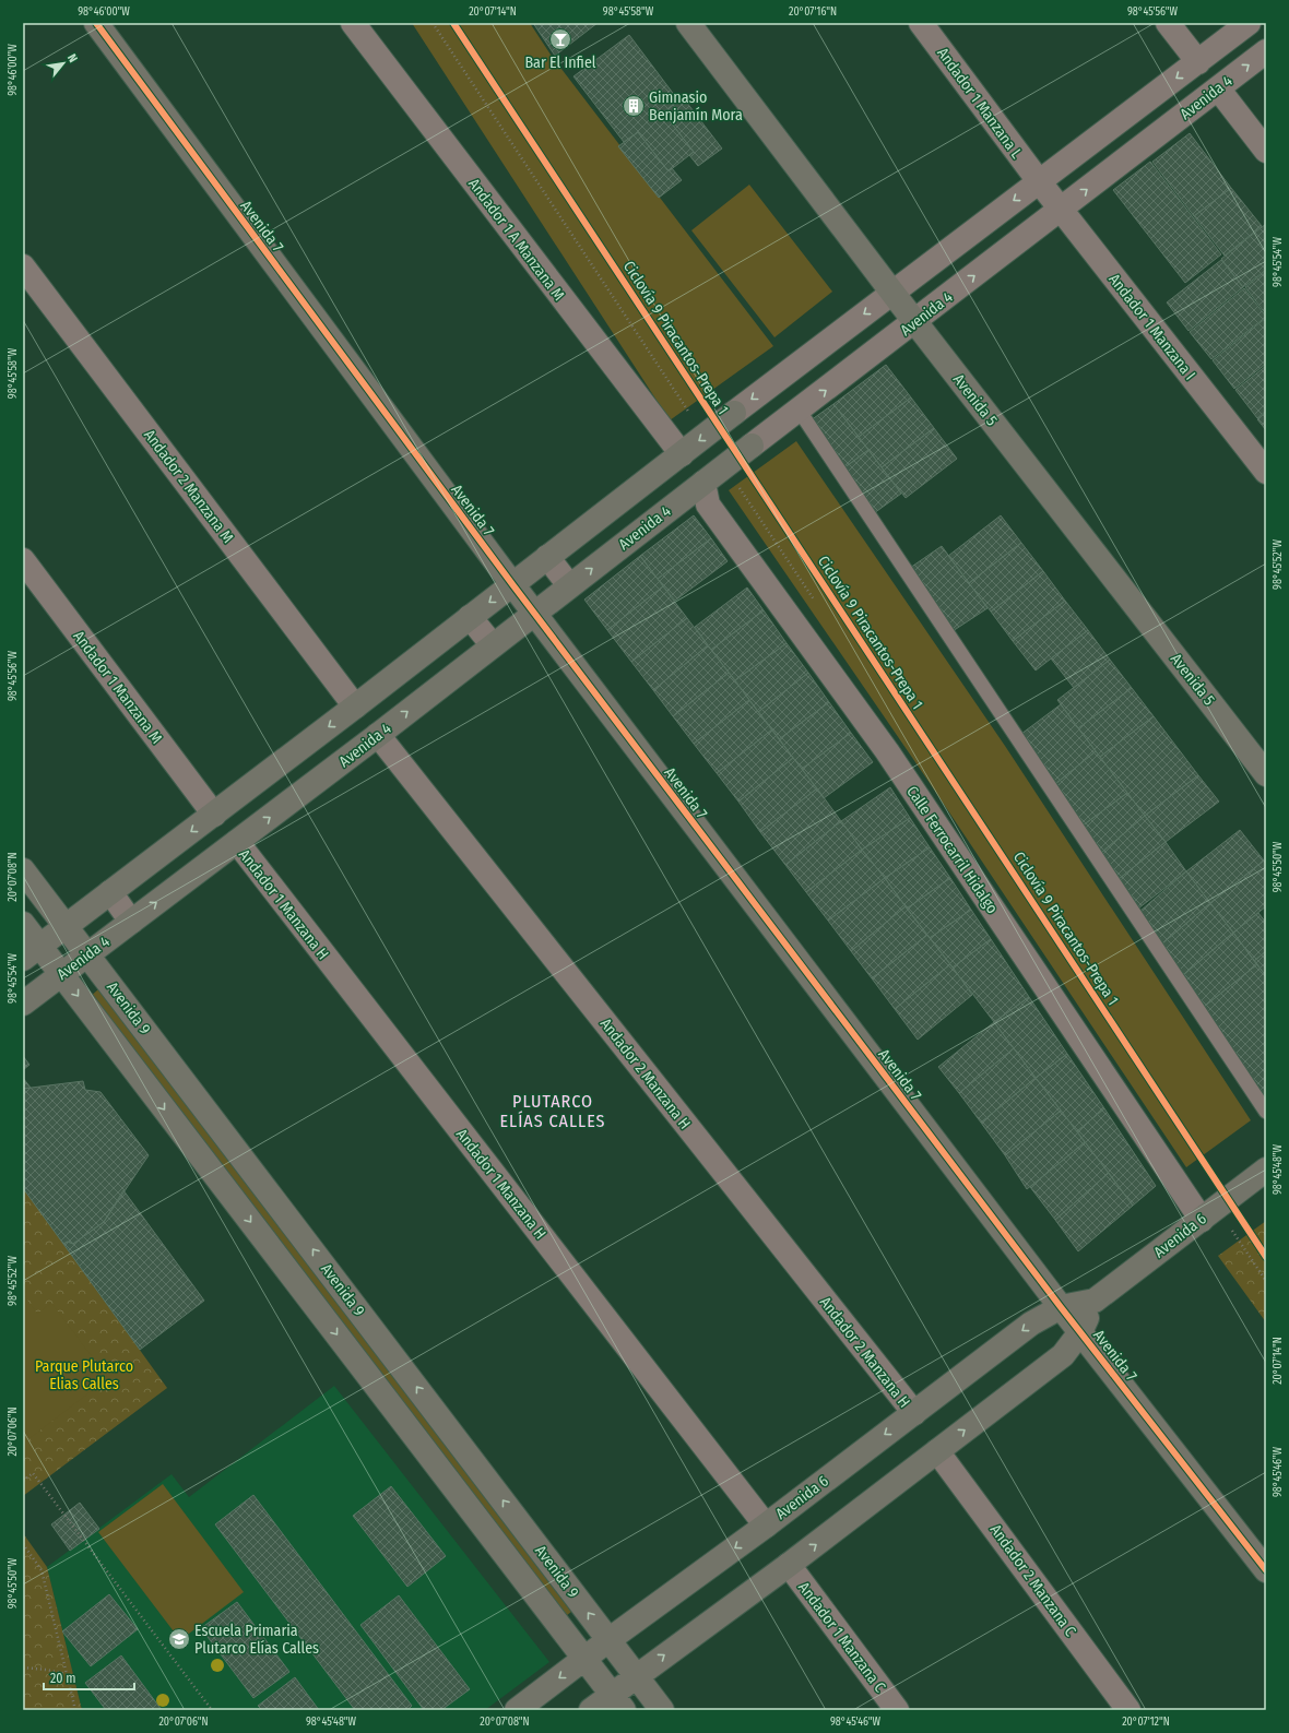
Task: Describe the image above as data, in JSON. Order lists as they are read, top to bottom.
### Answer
{
  "streets": {
    "street": [
      "Avenida 4",
      "Andador 1 Manzana L",
      "Avenida 7",
      "Andador 1 A Manzana M",
      "Andador 1 Manzana I",
      "Avenida 5",
      "Andador 2 Manzana M",
      "Andador 1 Manzana M",
      "Calle Ferrocarril Hidalgo",
      "Andador 1 Manzana H",
      "Avenida 9",
      "Andador 2 Manzana H",
      "Avenida 6",
      "Andador 2 Manzana C",
      "Andador 1 Manzana C"
    ],
    "cycle path": ["Ciclovía 9 Piracantos-Prepa 1"]
  },
  "crossings": [
    ["Avenida 4", "Avenida 7"],
    ["Avenida 4", "Andador 1 Manzana I"],
    ["Avenida 4", "Avenida 5"],
    ["Avenida 4", "Calle Ferrocarril Hidalgo"],
    ["Avenida 4", "Andador 1 Manzana H"],
    ["Avenida 4", "Avenida 9"],
    ["Avenida 4", "Andador 2 Manzana H"],
    ["Andador 1 Manzana L", "Andador 1 Manzana I"],
    ["Avenida 7", "Avenida 6"],
    ["Calle Ferrocarril Hidalgo", "Avenida 6"],
    ["Andador 1 Manzana H", "Avenida 6"],
    ["Avenida 9", "Avenida 6"],
    ["Andador 2 Manzana H", "Avenida 6"],
    ["Avenida 6", "Andador 2 Manzana C"],
    ["Avenida 6", "Andador 1 Manzana C"]
  ],
  "districts": ["PLUTARCO ELÍAS CALLES"],
  "parks": ["Parque Plutarco Elias Calles"],
  "places": {
    "bar": ["Bar El Infiel"],
    "building": ["Gimnasio Benjamín Mora"],
    "school or university": ["Escuela Primaria Plutarco Elías Calles"]
  },
  "scale_bar": "20 m",
  "north": "top right",
  "coordinates": [
    "98°46'00\"W",
    "20°07'14\"N",
    "98°45'58\"W",
    "20°07'16\"N",
    "98°45'56\"W",
    "98°45'54\"W",
    "98°45'52\"W",
    "98°45'50\"W",
    "20°07'08\"N",
    "98°45'48\"W",
    "20°07'06\"N",
    "98°45'46\"W",
    "20°07'12\"N"
  ]
}
